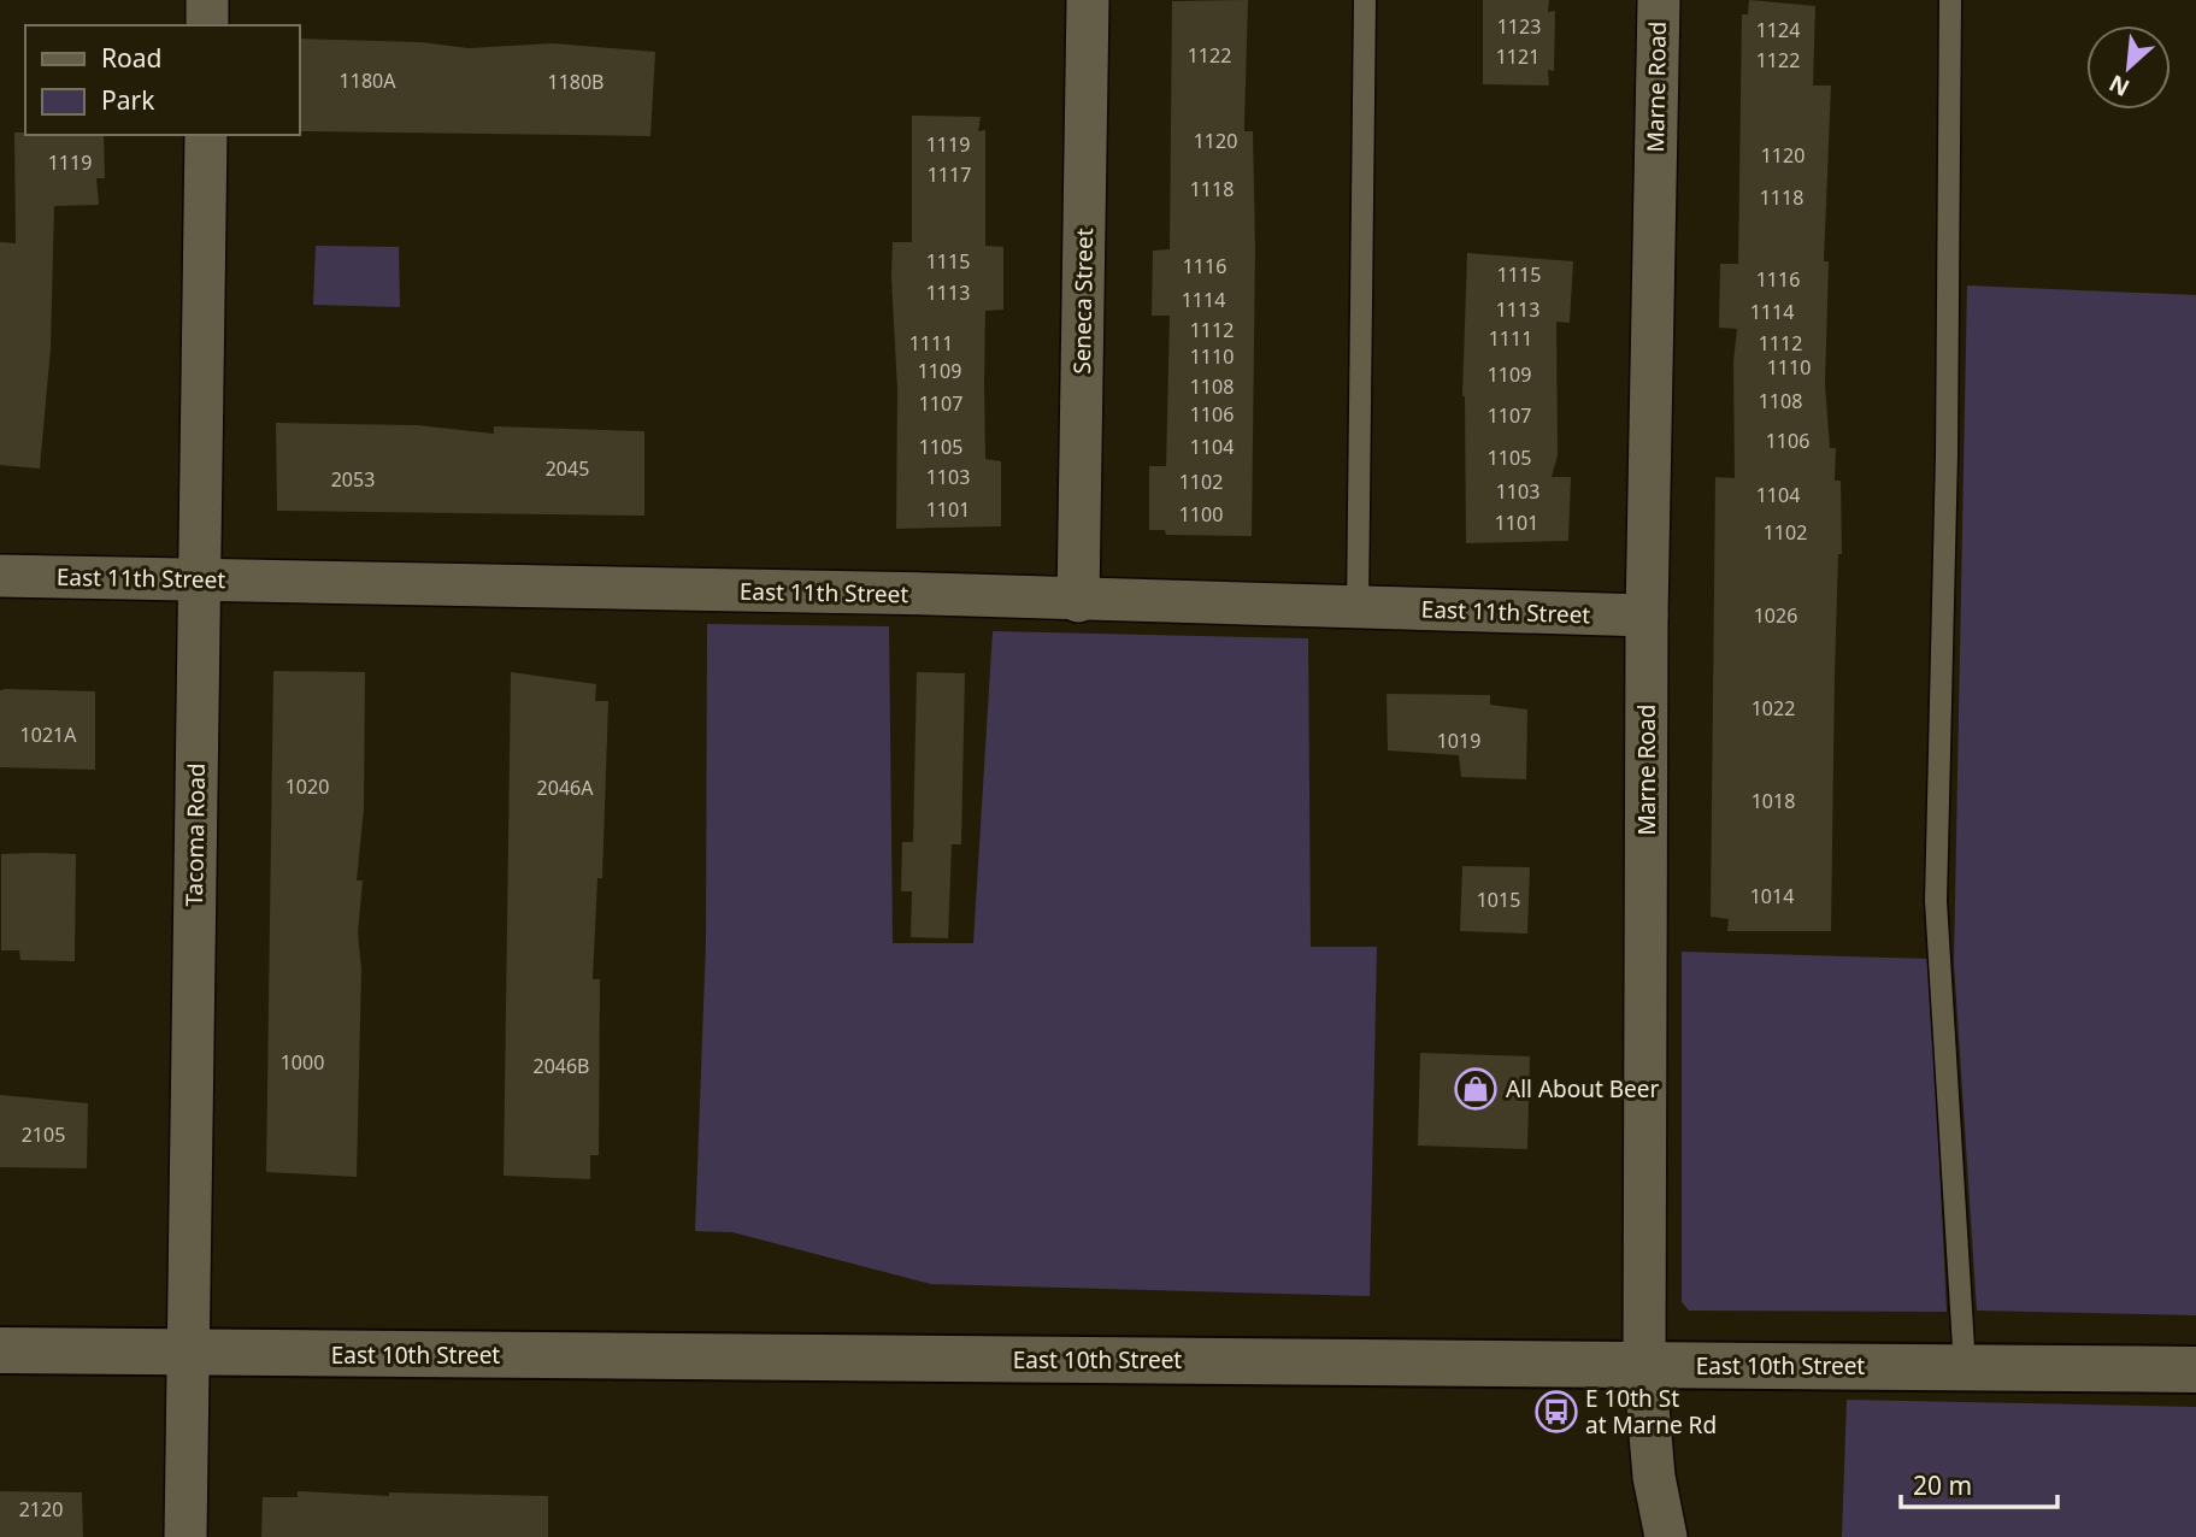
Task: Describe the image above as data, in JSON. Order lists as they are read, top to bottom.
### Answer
{
  "streets": {
    "street": [
      "Marne Road",
      "Seneca Street",
      "East 11th Street",
      "Tacoma Road",
      "East 10th Street"
    ]
  },
  "crossings": [
    ["Marne Road", "East 11th Street"],
    ["Marne Road", "East 10th Street"],
    ["Seneca Street", "East 11th Street"],
    ["East 11th Street", "Tacoma Road"],
    ["Tacoma Road", "East 10th Street"]
  ],
  "places": {
    "shop": ["All About Beer"],
    "bus stop": ["E 10th St at Marne Rd"]
  },
  "house_numbers": [
    "1123",
    "1124",
    "1122",
    "1121",
    "1122",
    "1180A",
    "1180B",
    "1120",
    "1119",
    "1120",
    "1119",
    "1117",
    "1118",
    "1118",
    "1115",
    "1116",
    "1115",
    "1116",
    "1113",
    "1114",
    "1113",
    "1114",
    "1112",
    "1111",
    "1111",
    "1112",
    "1110",
    "1110",
    "1109",
    "1109",
    "1108",
    "1108",
    "1107",
    "1106",
    "1107",
    "1106",
    "1105",
    "1104",
    "1105",
    "2045",
    "1103",
    "2053",
    "1102",
    "1103",
    "1104",
    "1101",
    "1100",
    "1101",
    "1102",
    "1026",
    "1022",
    "1021A",
    "1019",
    "1020",
    "2046A",
    "1018",
    "1014",
    "1015",
    "1000",
    "2046B",
    "2105",
    "2120"
  ],
  "legend": ["Road", "Park"],
  "scale_bar": "20 m",
  "north": "bottom left"
}
